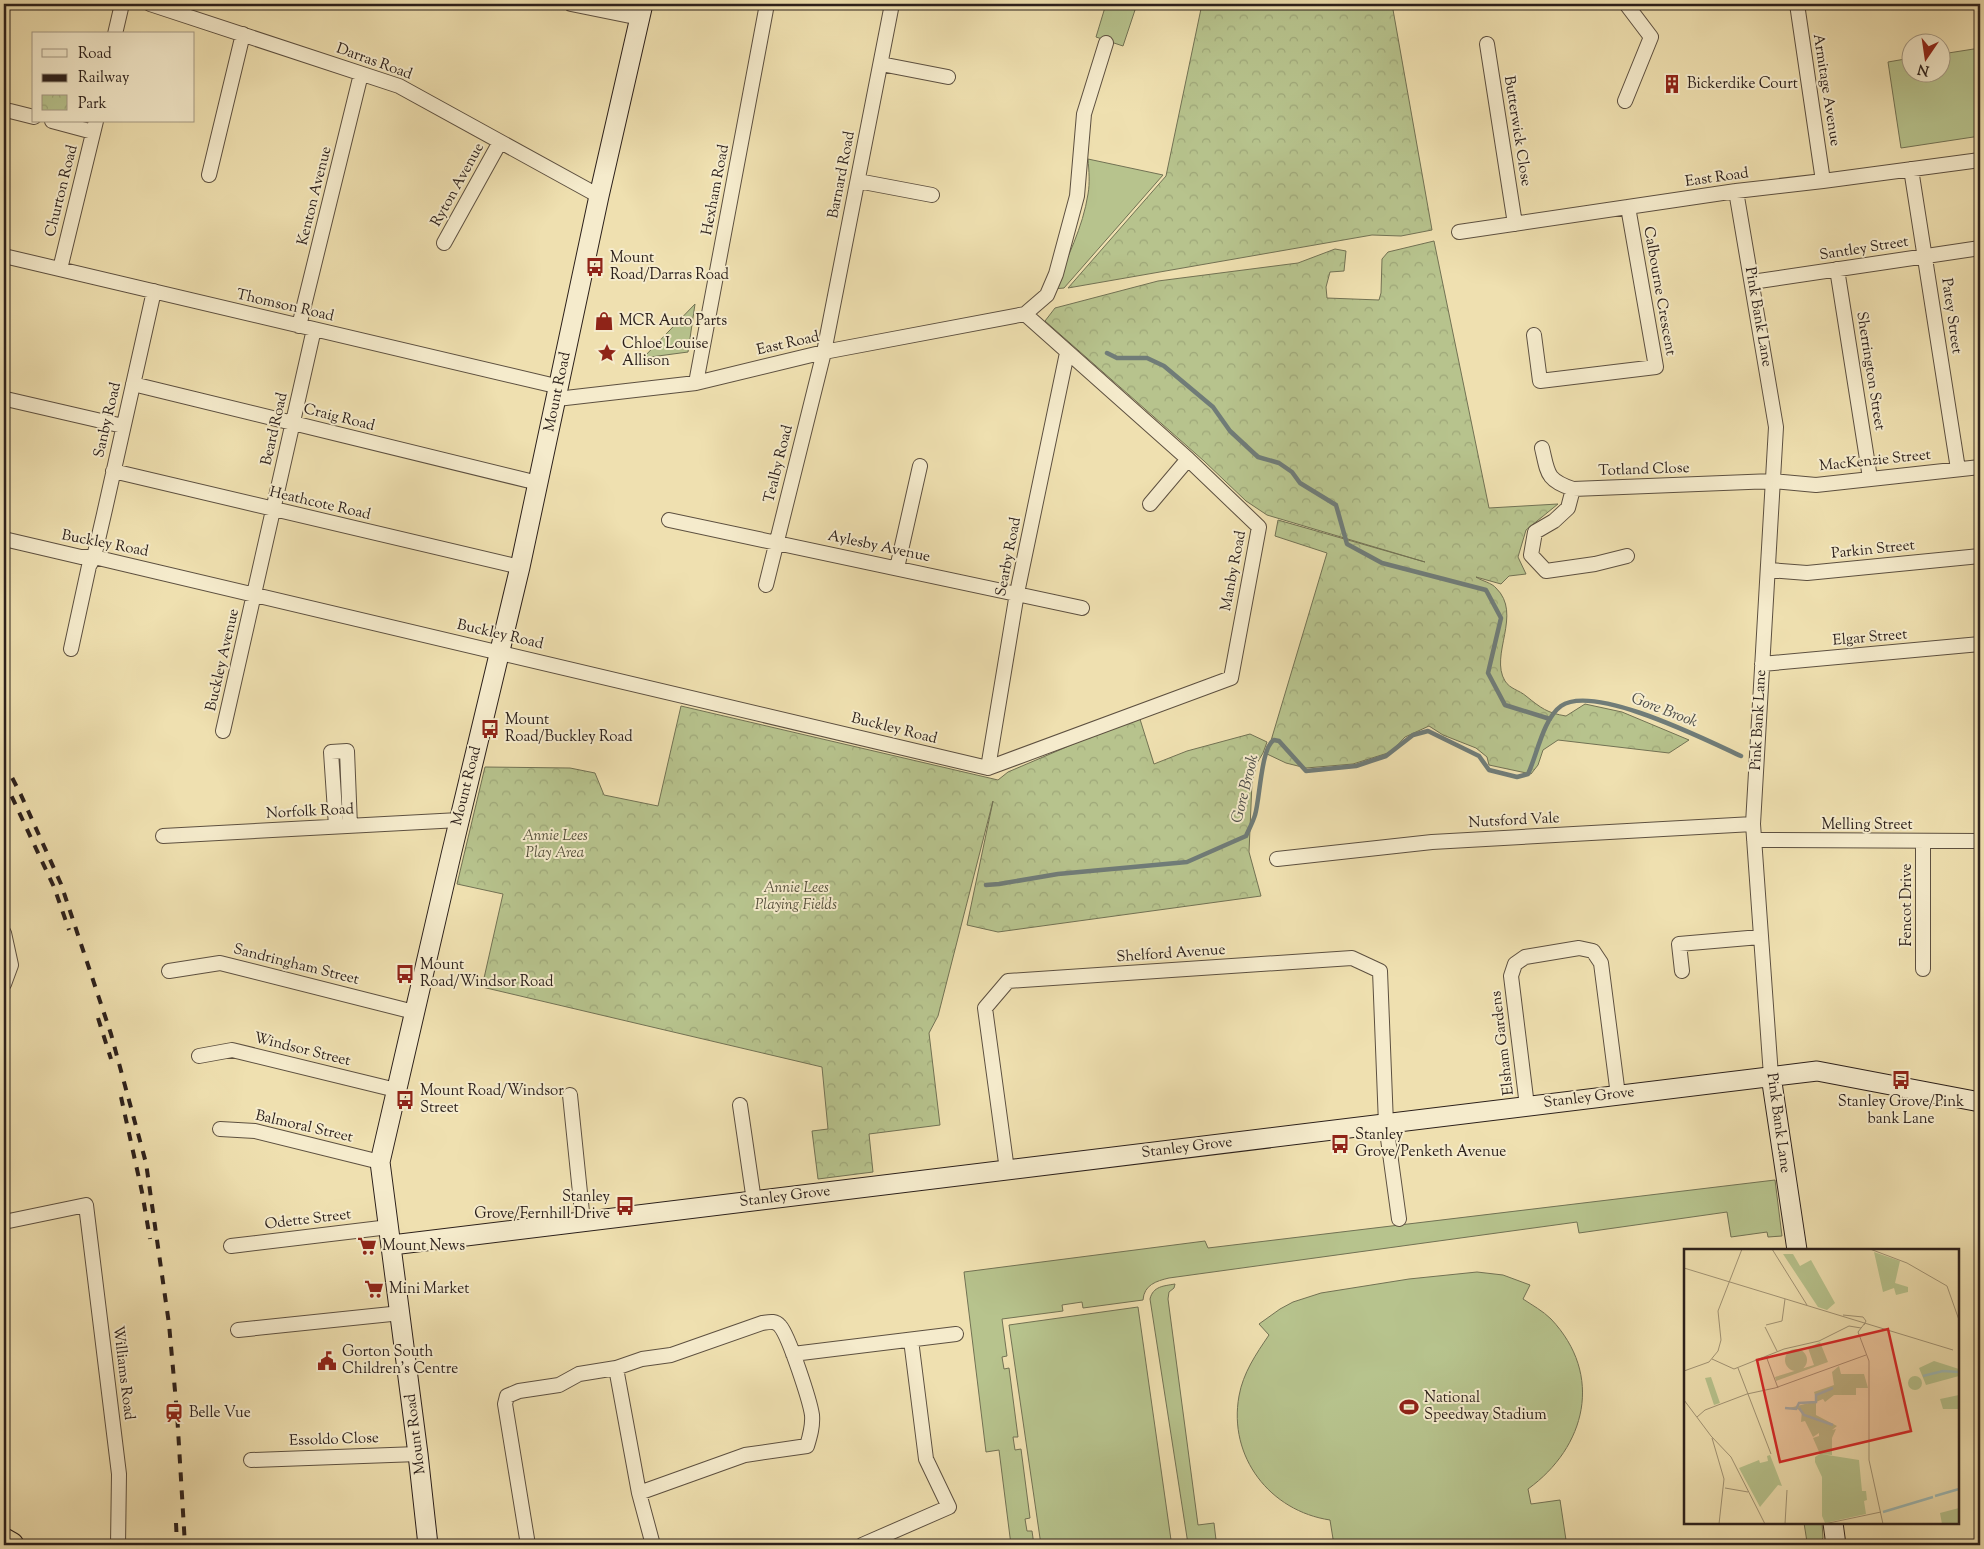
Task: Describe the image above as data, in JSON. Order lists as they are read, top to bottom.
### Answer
{
  "streets": {
    "street": [
      "Darras Road",
      "Armitage Avenue",
      "Butterwick Close",
      "Barnard Road",
      "East Road",
      "Ryton Avenue",
      "Hexham Road",
      "Churton Road",
      "Kenton Avenue",
      "Santley Street",
      "Calbourne Crescent",
      "Thomson Road",
      "Patey Street",
      "Pink Bank Lane",
      "Sherrington Street",
      "Mount Road",
      "Craig Road",
      "Sanby Road",
      "Beard Road",
      "MacKenzie Street",
      "Tealby Road",
      "Totland Close",
      "Heathcote Road",
      "Buckley Road",
      "Aylesby Avenue",
      "Parkin Street",
      "Searby Road",
      "Manby Road",
      "Elgar Street",
      "Buckley Avenue",
      "Norfolk Road",
      "Nutsford Vale",
      "Melling Street",
      "Fencot Drive",
      "Shelford Avenue",
      "Sandringham Street",
      "Elsham Gardens",
      "Windsor Street",
      "Stanley Grove",
      "Balmoral Street",
      "Odette Street",
      "Williams Road",
      "Essoldo Close"
    ]
  },
  "crossings": [
    ["Darras Road", "Ryton Avenue"],
    ["Darras Road", "Kenton Avenue"],
    ["Darras Road", "Mount Road"],
    ["Armitage Avenue", "East Road"],
    ["Butterwick Close", "East Road"],
    ["Barnard Road", "East Road"],
    ["Barnard Road", "Tealby Road"],
    ["East Road", "Hexham Road"],
    ["East Road", "Calbourne Crescent"],
    ["East Road", "Thomson Road"],
    ["East Road", "Patey Street"],
    ["East Road", "Pink Bank Lane"],
    ["East Road", "Mount Road"],
    ["East Road", "Tealby Road"],
    ["East Road", "Manby Road"],
    ["Churton Road", "Thomson Road"],
    ["Kenton Avenue", "Thomson Road"],
    ["Santley Street", "Patey Street"],
    ["Santley Street", "Pink Bank Lane"],
    ["Santley Street", "Sherrington Street"],
    ["Thomson Road", "Mount Road"],
    ["Thomson Road", "Sanby Road"],
    ["Thomson Road", "Beard Road"],
    ["Patey Street", "MacKenzie Street"],
    ["Pink Bank Lane", "MacKenzie Street"],
    ["Pink Bank Lane", "Totland Close"],
    ["Pink Bank Lane", "Parkin Street"],
    ["Pink Bank Lane", "Elgar Street"],
    ["Pink Bank Lane", "Nutsford Vale"],
    ["Pink Bank Lane", "Melling Street"],
    ["Pink Bank Lane", "Stanley Grove"],
    ["Sherrington Street", "MacKenzie Street"],
    ["Mount Road", "Craig Road"],
    ["Mount Road", "Heathcote Road"],
    ["Mount Road", "Buckley Road"],
    ["Mount Road", "Norfolk Road"],
    ["Mount Road", "Sandringham Street"],
    ["Mount Road", "Windsor Street"],
    ["Mount Road", "Stanley Grove"],
    ["Mount Road", "Balmoral Street"],
    ["Mount Road", "Odette Street"],
    ["Mount Road", "Essoldo Close"],
    ["Craig Road", "Sanby Road"],
    ["Craig Road", "Beard Road"],
    ["Sanby Road", "Heathcote Road"],
    ["Sanby Road", "Buckley Road"],
    ["Beard Road", "Heathcote Road"],
    ["Beard Road", "Buckley Road"],
    ["Beard Road", "Buckley Avenue"],
    ["MacKenzie Street", "Totland Close"],
    ["Tealby Road", "Aylesby Avenue"],
    ["Buckley Road", "Searby Road"],
    ["Buckley Road", "Manby Road"],
    ["Buckley Road", "Buckley Avenue"],
    ["Aylesby Avenue", "Searby Road"],
    ["Searby Road", "Manby Road"],
    ["Melling Street", "Fencot Drive"],
    ["Shelford Avenue", "Stanley Grove"],
    ["Elsham Gardens", "Stanley Grove"],
    ["Stanley Grove", "Odette Street"]
  ],
  "water": ["Gore Brook"],
  "parks": ["Annie Lees Play Area", "Annie Lees Playing Fields"],
  "places": {
    "building": ["Bickerdike Court"],
    "bus stop": [
      "Mount Road/Darras Road",
      "Mount Road/Buckley Road",
      "Mount Road/Windsor Road",
      "Stanley Grove/Pink bank Lane",
      "Mount Road/Windsor Street",
      "Stanley Grove/Penketh Avenue",
      "Stanley Grove/Fernhill Drive"
    ],
    "shop": ["MCR Auto Parts"],
    "place": ["Chloe Louise Allison"],
    "supermarket": ["Mount News", "Mini Market"],
    "public building": ["Gorton South Children's Centre"],
    "sports": ["National Speedway Stadium"],
    "station": ["Belle Vue"]
  },
  "legend": ["Road", "Railway", "Park"],
  "north": "bottom"
}
